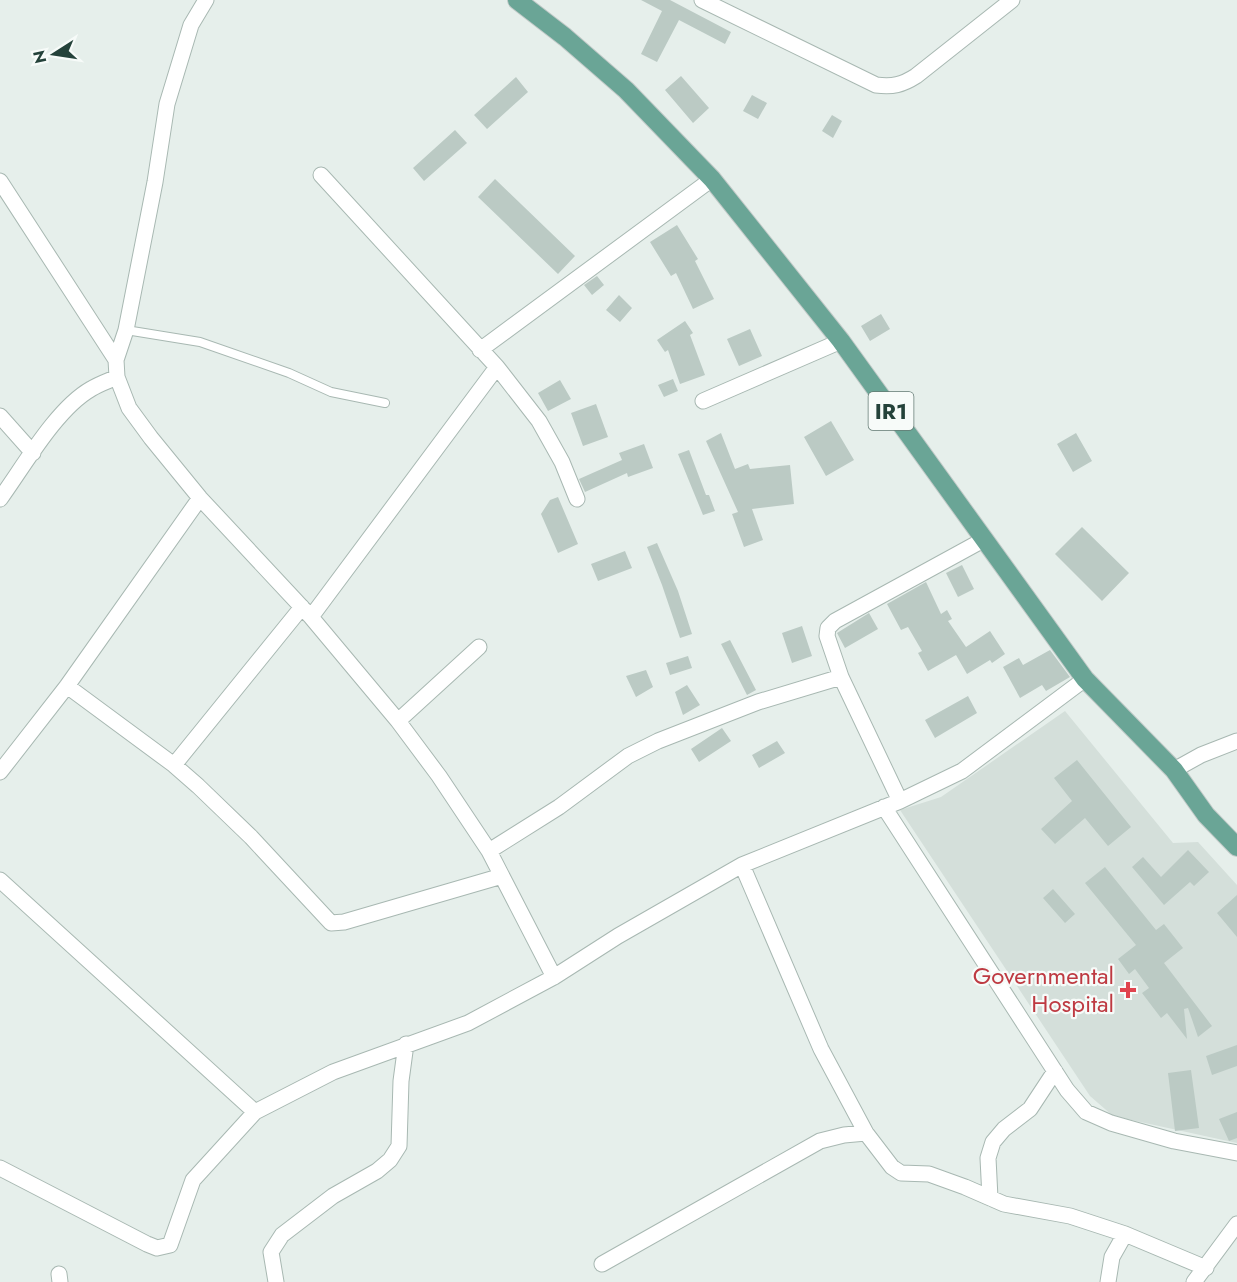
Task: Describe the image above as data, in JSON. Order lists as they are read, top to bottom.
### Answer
{
  "streets": {
    "main road": ["IR1"]
  },
  "places": {
    "health": ["Governmental Hospital"]
  },
  "north": "left"
}
